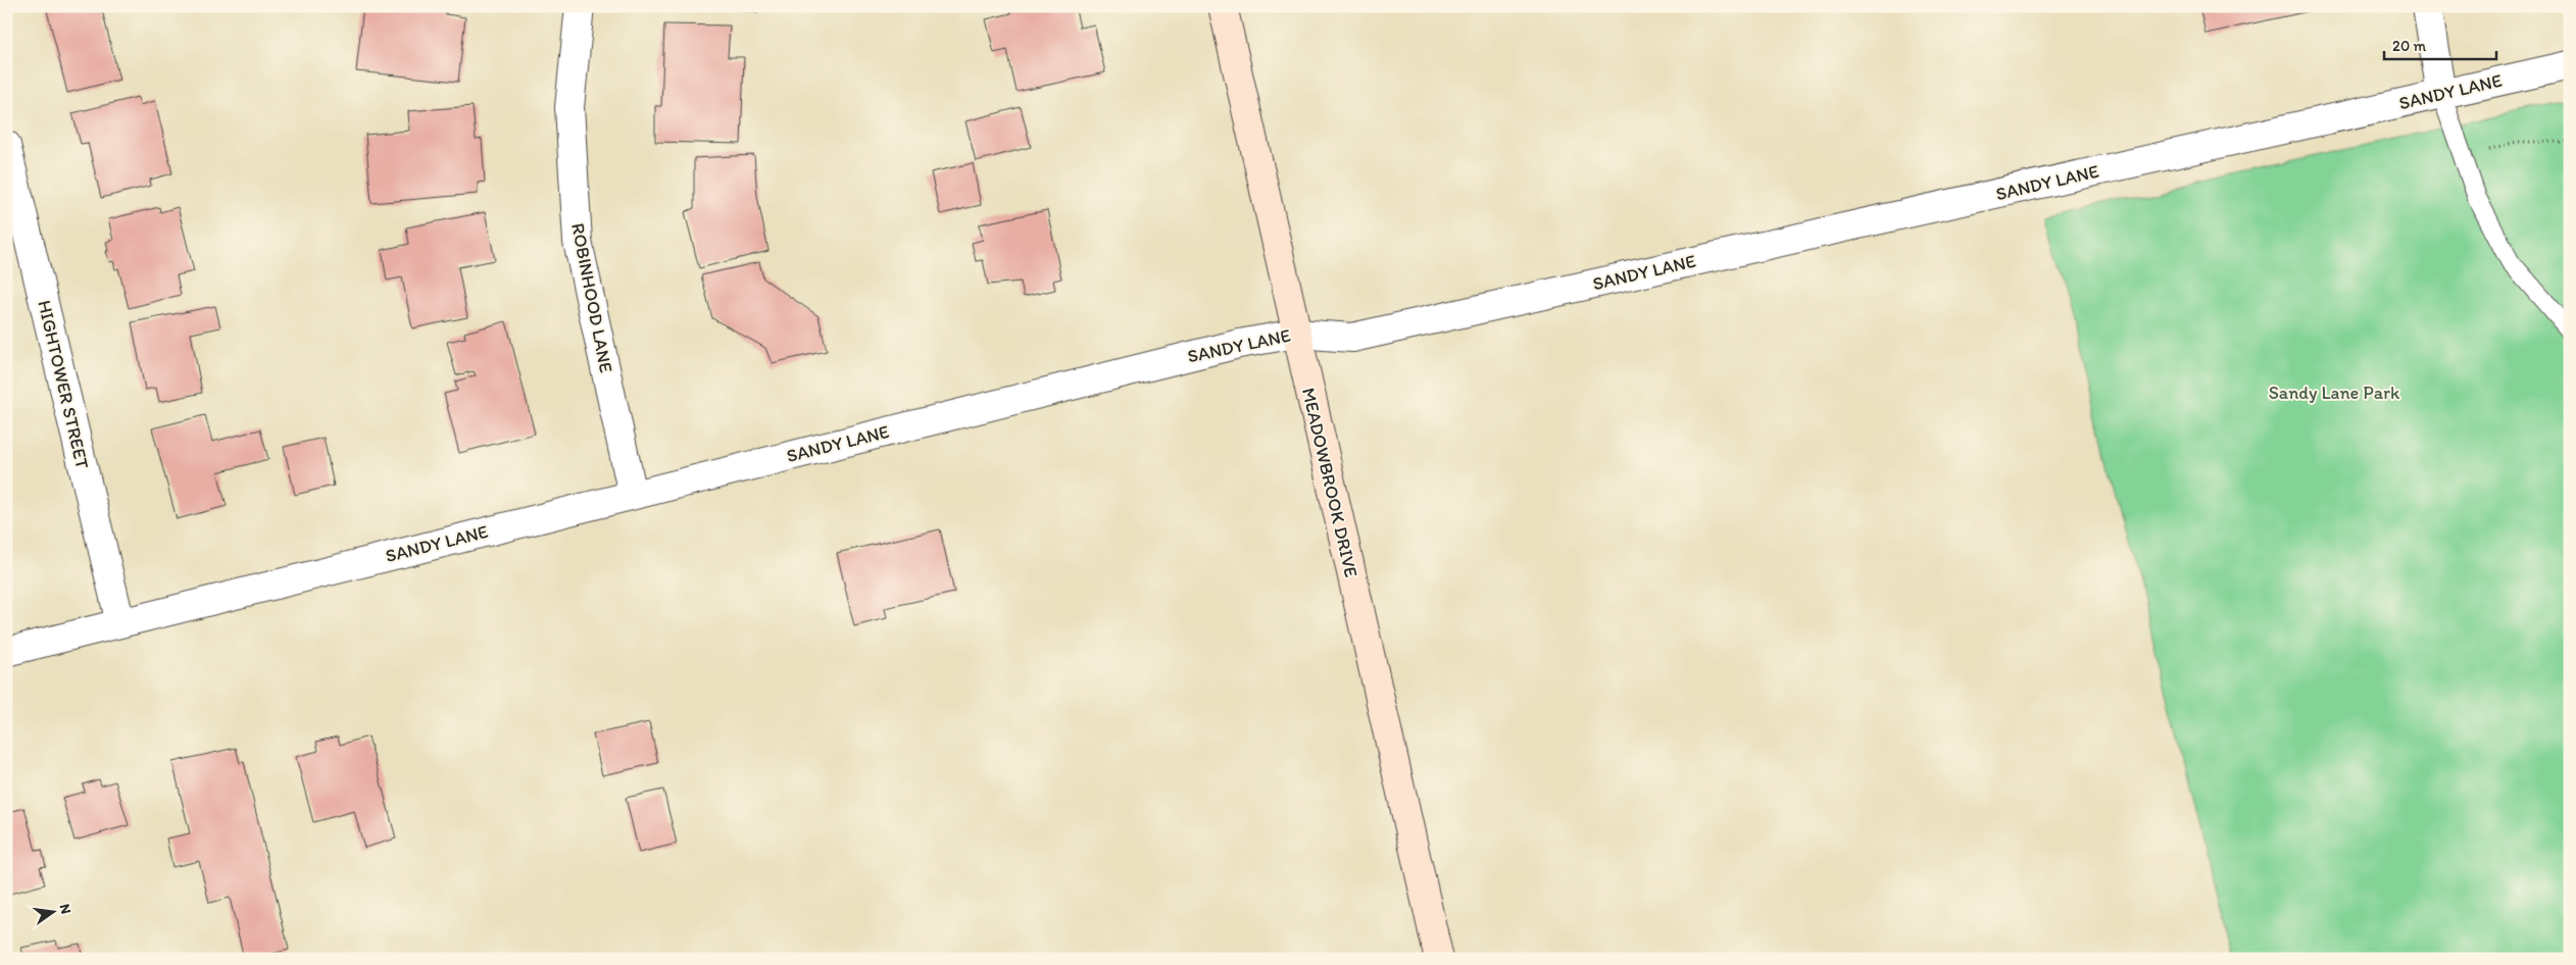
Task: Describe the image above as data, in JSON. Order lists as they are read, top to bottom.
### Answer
{
  "streets": {
    "main road": ["MEADOWBROOK DRIVE"],
    "street": ["SANDY LANE", "ROBINHOOD LANE", "HIGHTOWER STREET"]
  },
  "crossings": [
    ["SANDY LANE", "ROBINHOOD LANE"],
    ["SANDY LANE", "HIGHTOWER STREET"],
    ["SANDY LANE", "MEADOWBROOK DRIVE"]
  ],
  "parks": ["Sandy Lane Park"],
  "scale_bar": "20 m",
  "north": "right"
}
